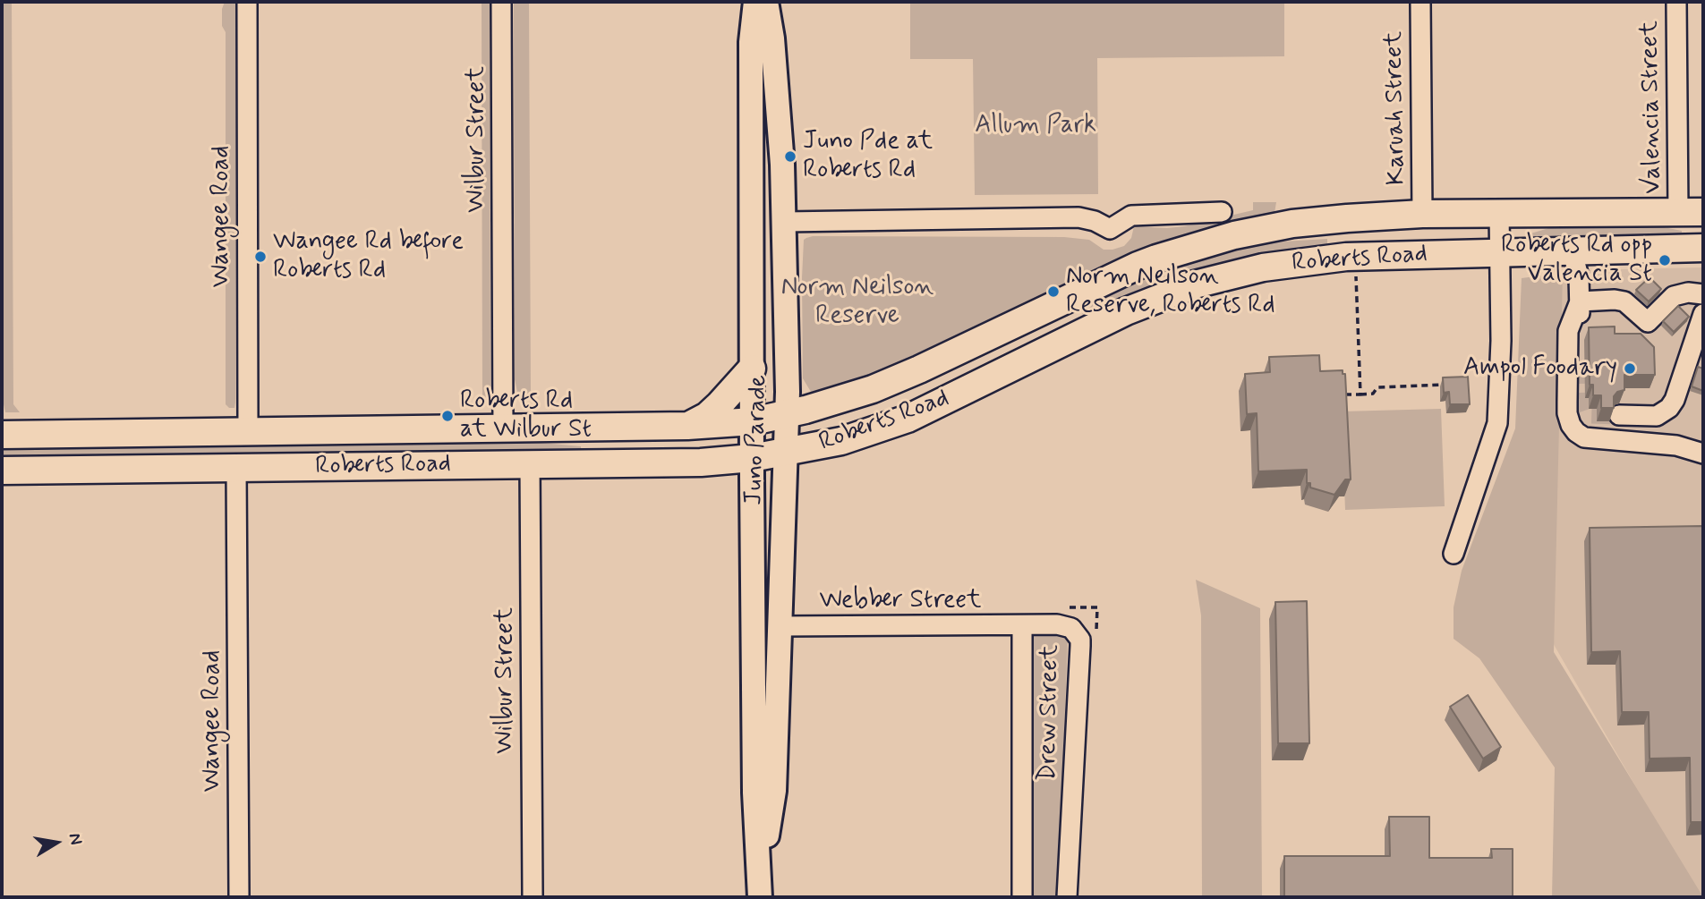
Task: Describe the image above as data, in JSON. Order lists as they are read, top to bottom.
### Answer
{
  "streets": {
    "highway": ["Roberts Road"],
    "main road": ["Juno Parade"],
    "street": [
      "Valencia Street",
      "Karuah Street",
      "Wilbur Street",
      "Wangee Road",
      "Webber Street",
      "Drew Street"
    ]
  },
  "crossings": [
    ["Valencia Street", "Roberts Road"],
    ["Karuah Street", "Roberts Road"],
    ["Wilbur Street", "Roberts Road"],
    ["Wangee Road", "Roberts Road"],
    ["Roberts Road", "Juno Parade"],
    ["Juno Parade", "Webber Street"],
    ["Webber Street", "Drew Street"]
  ],
  "parks": ["Allum Park", "Norm Neilson Reserve"],
  "places": [
    "Juno Pde at Roberts Rd",
    "Wangee Rd before Roberts Rd",
    "Roberts Rd opp Valencia St",
    "Norm Neilson Reserve, Roberts Rd",
    "Ampol Foodary",
    "Roberts Rd at Wilbur St"
  ],
  "north": "right"
}
